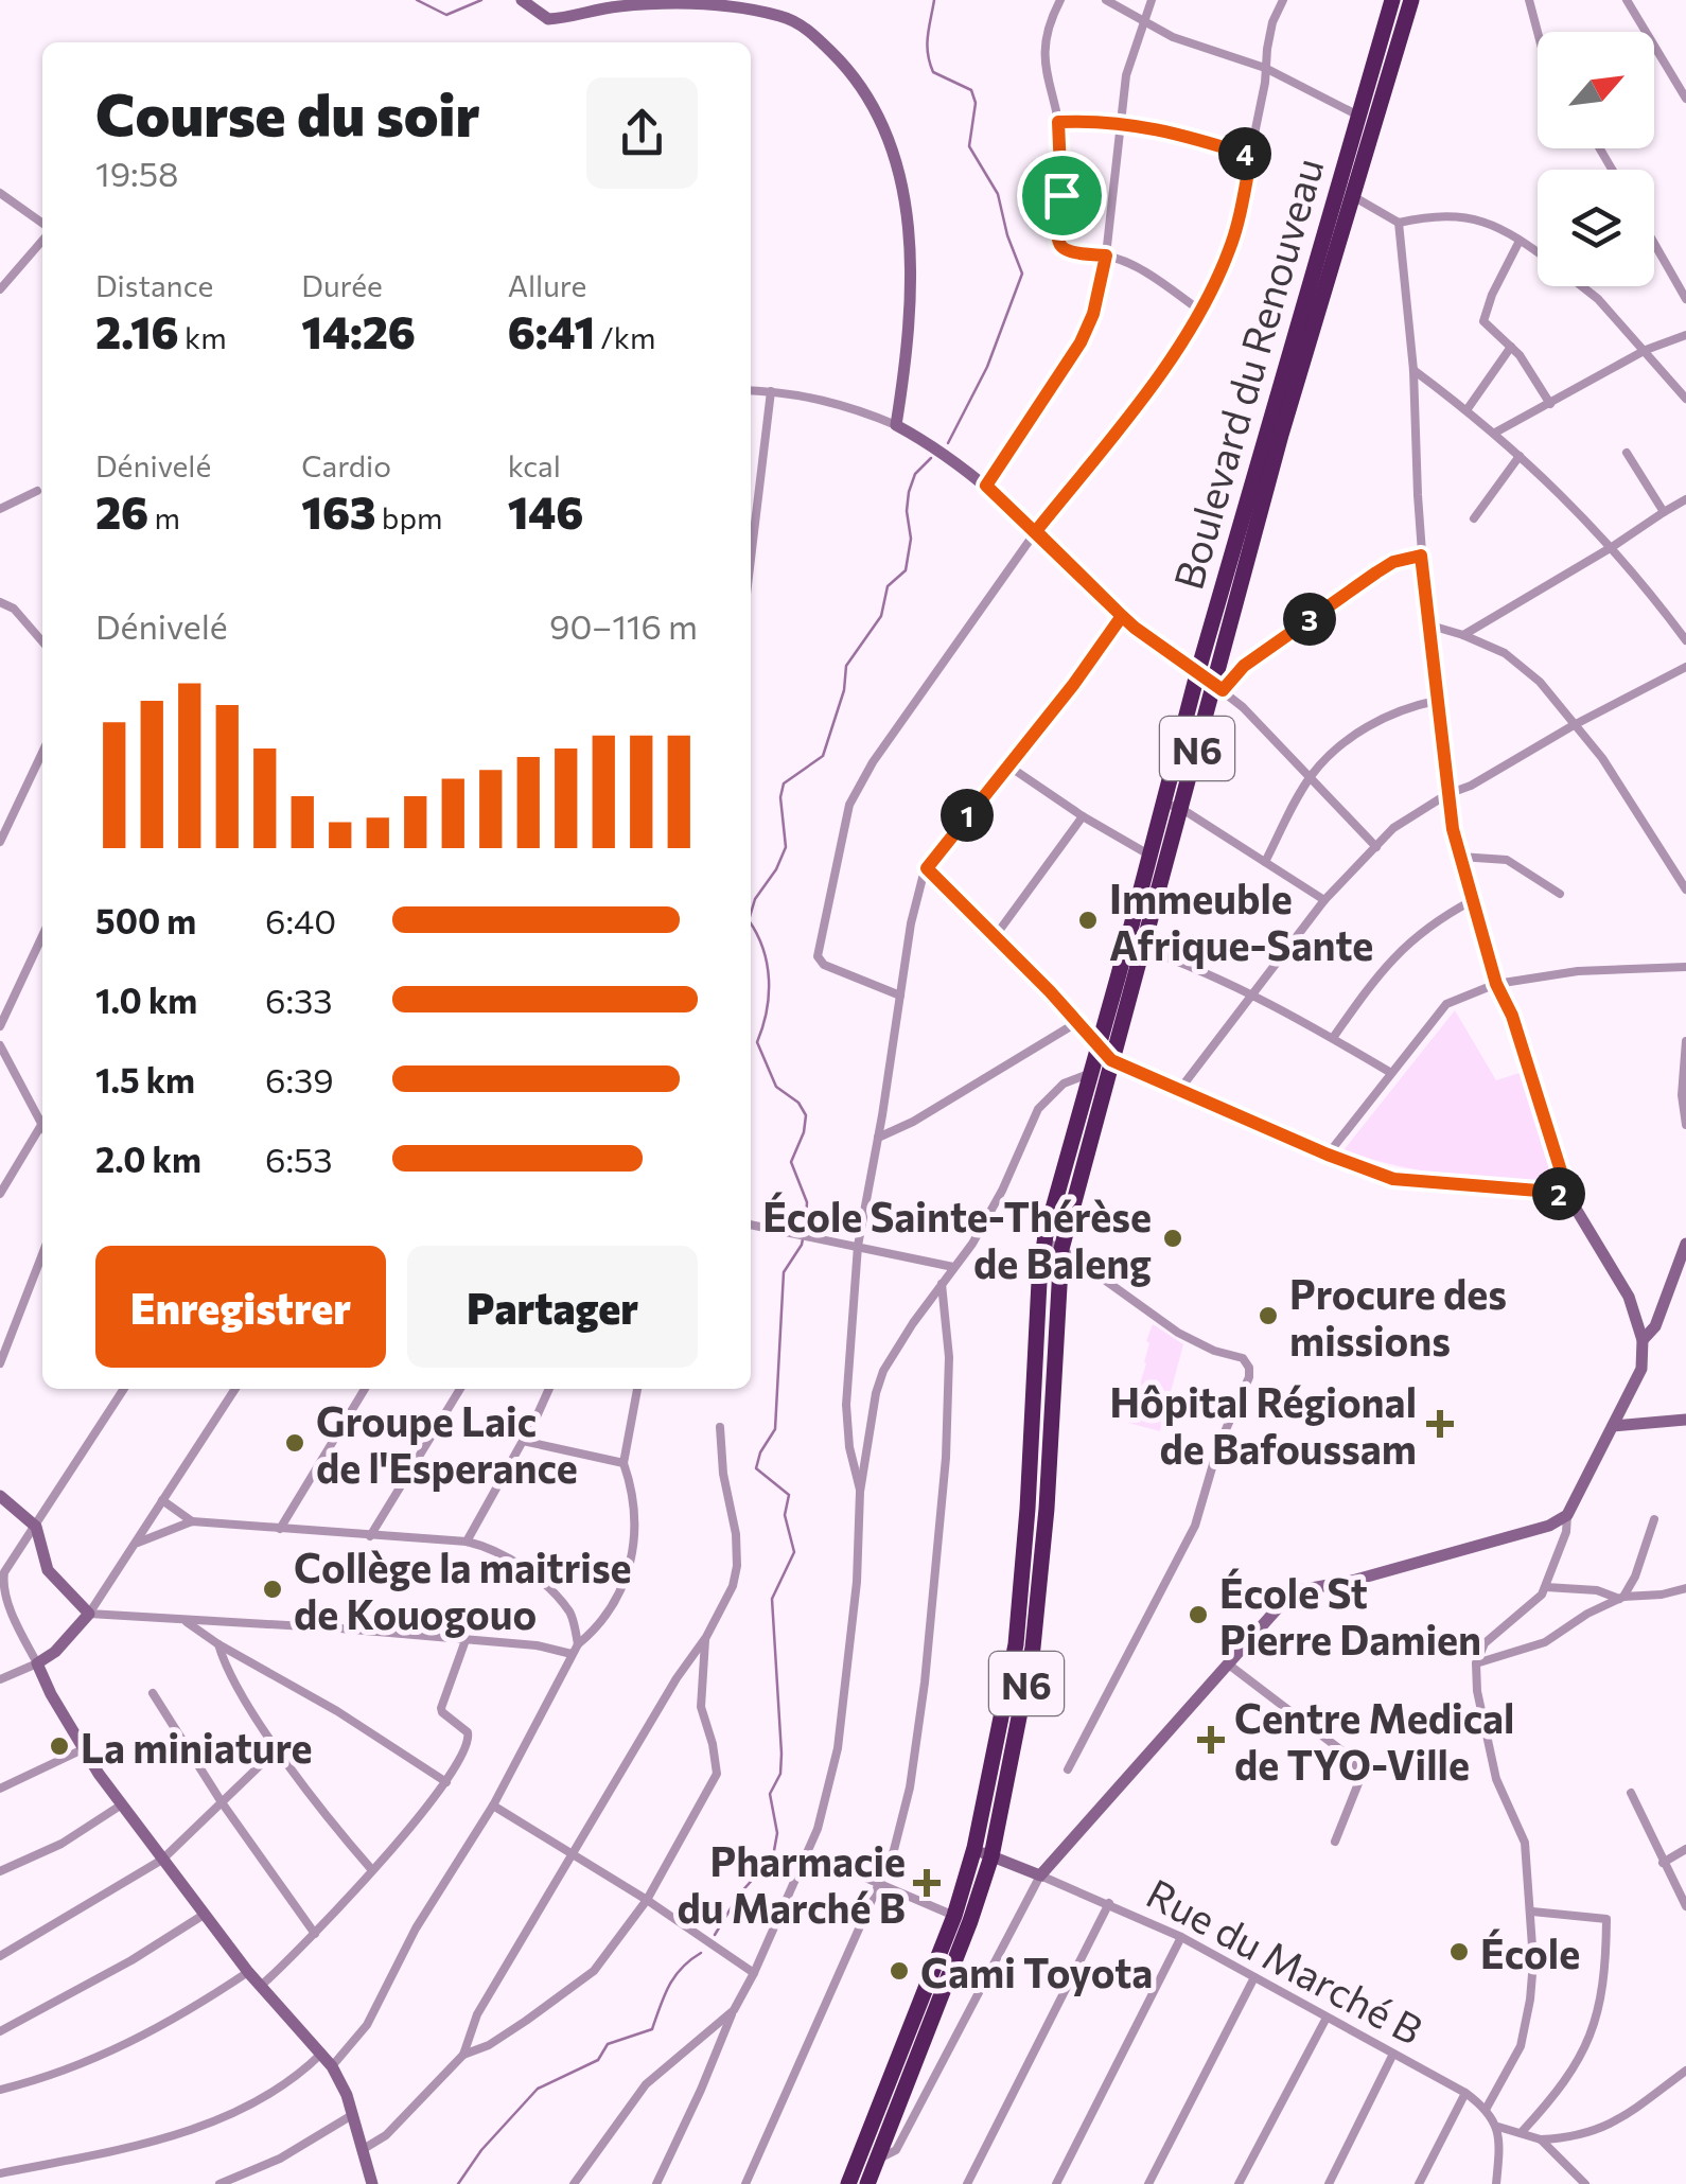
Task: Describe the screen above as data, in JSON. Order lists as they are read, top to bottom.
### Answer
{
  "streets": {
    "highway": ["Boulevard du Renouveau", "N6"],
    "street": ["Rue du Marché B"]
  },
  "crossings": [
    ["Boulevard du Renouveau", "N6"],
    ["Boulevard du Renouveau", "Rue du Marché B"],
    ["N6", "Rue du Marché B"]
  ],
  "places": {
    "other": [
      "Immeuble Afrique-Sante",
      "École Sainte-Thérèse de Baleng",
      "Procure des missions",
      "Groupe Laic de l'Esperance",
      "Collège la maitrise de Kouogouo",
      "École St Pierre Damien",
      "La miniature",
      "École",
      "Cami Toyota"
    ],
    "health": ["Hôpital Régional de Bafoussam", "Centre Medical de TYO-Ville", "Pharmacie du Marché B"]
  },
  "north": "top right",
  "page": {
    "heading": ["Course du soir", "19:58"],
    "pins": [
      "4",
      "3",
      "1",
      "2"
    ],
    "stats": [
      ["Distance", "2.16 km"],
      ["Durée", "14:26"],
      ["Allure", "6:41 /km"],
      ["Dénivelé", "26 m"],
      ["Cardio", "163 bpm"],
      ["kcal", "146"]
    ],
    "chart": ["Dénivelé", "90–116 m"],
    "list": [
      {
        "name": "500 m",
        "note": "6:40"
      },
      {
        "name": "1.0 km",
        "note": "6:33"
      },
      {
        "name": "1.5 km",
        "note": "6:39"
      },
      {
        "name": "2.0 km",
        "note": "6:53"
      }
    ],
    "buttons": ["Enregistrer", "Partager"]
  }
}
